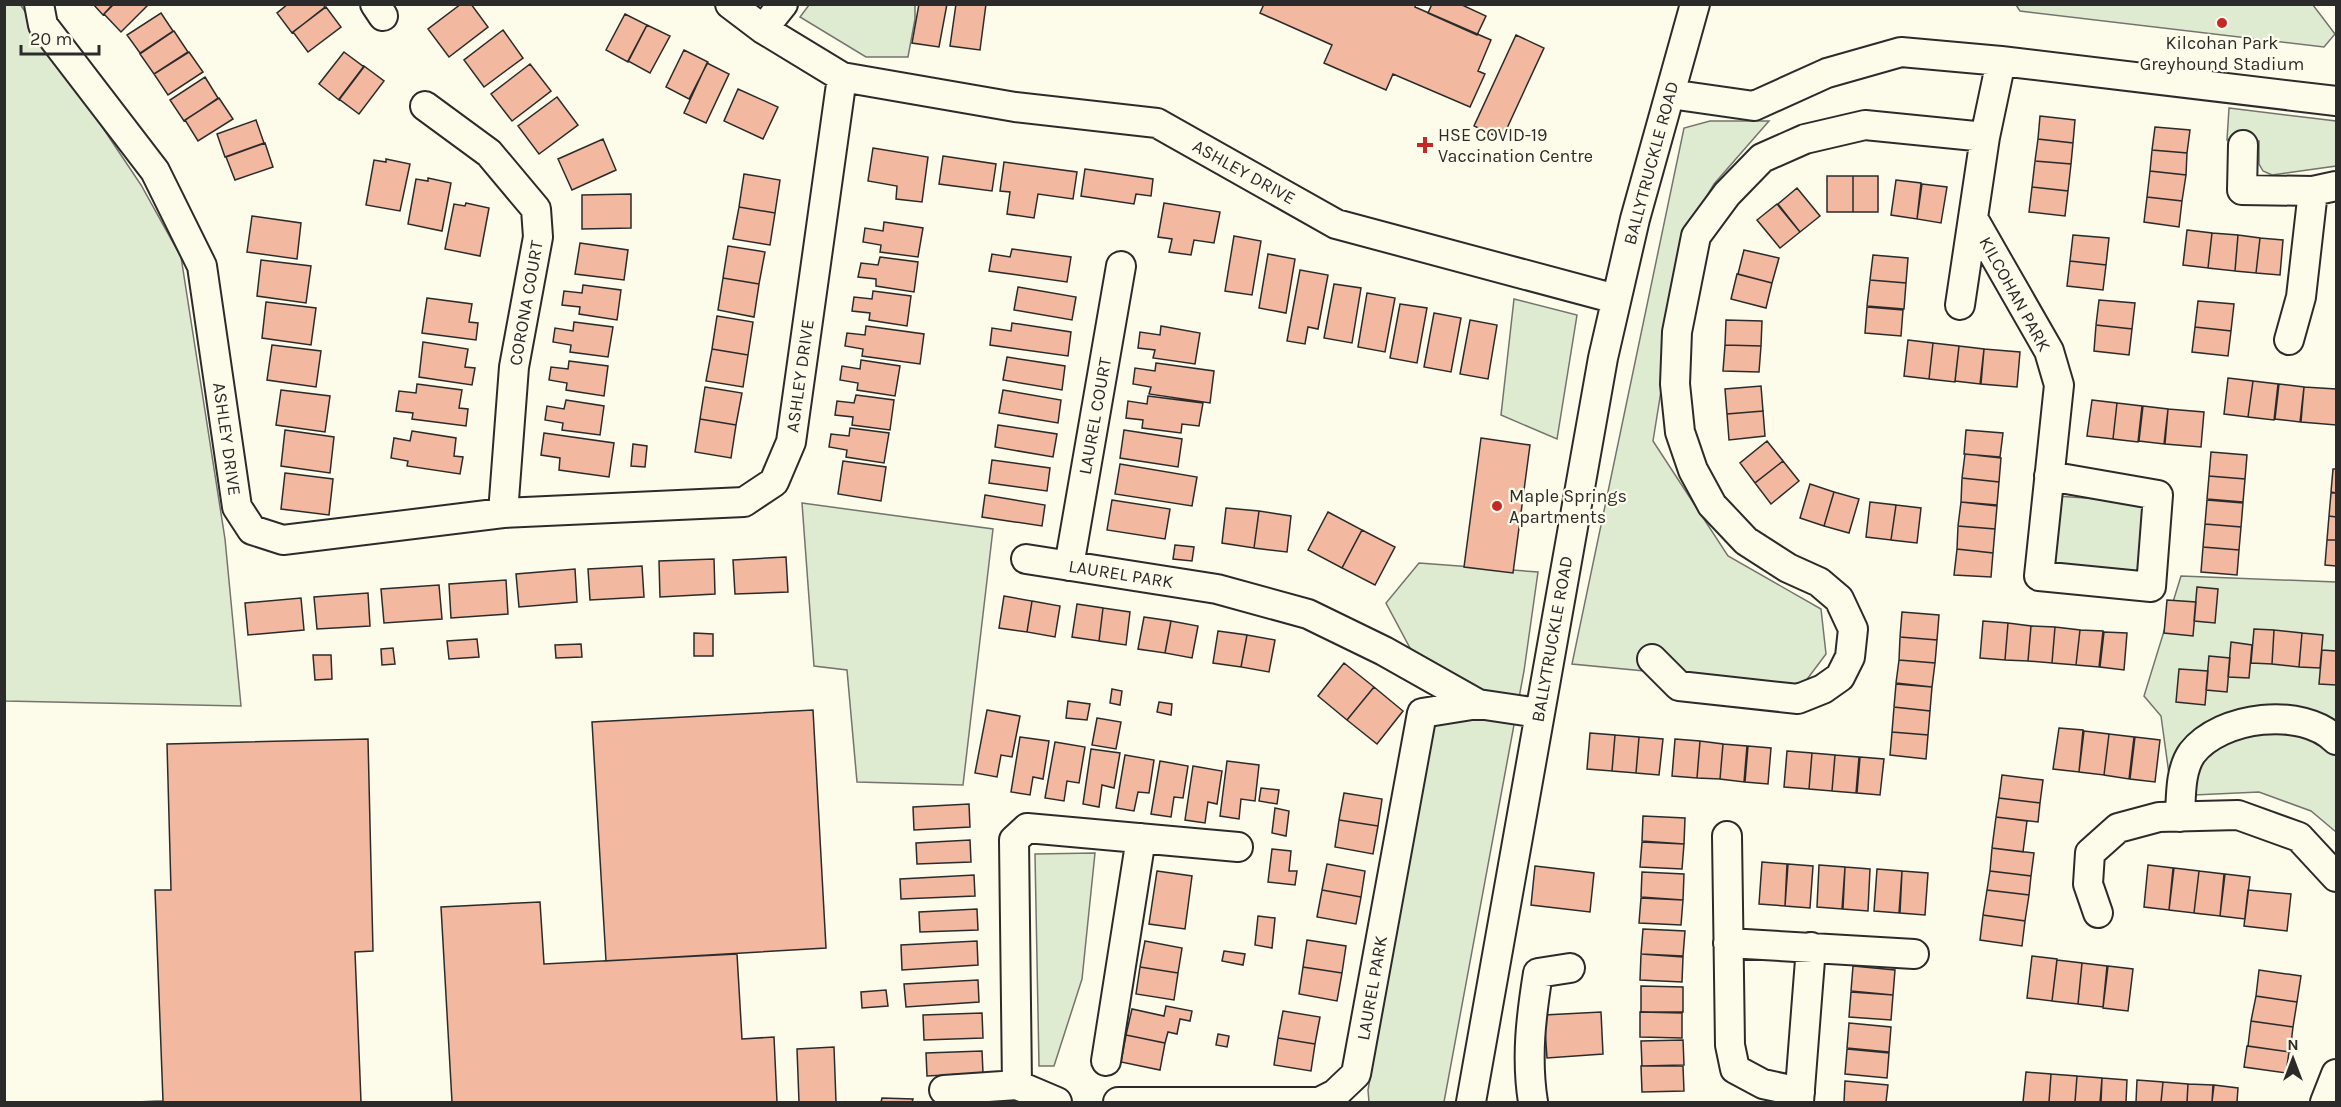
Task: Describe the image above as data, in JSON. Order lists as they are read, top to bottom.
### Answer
{
  "streets": {
    "street": [
      "BALLYTRUCKLE ROAD",
      "ASHLEY DRIVE",
      "KILCOHAN PARK",
      "CORONA COURT",
      "LAUREL COURT",
      "LAUREL PARK"
    ]
  },
  "crossings": [
    ["BALLYTRUCKLE ROAD", "ASHLEY DRIVE"],
    ["BALLYTRUCKLE ROAD", "LAUREL PARK"],
    ["ASHLEY DRIVE", "CORONA COURT"],
    ["LAUREL COURT", "LAUREL PARK"]
  ],
  "places": {
    "other": ["Kilcohan Park Greyhound Stadium", "Maple Springs Apartments"],
    "health": ["HSE COVID-19 Vaccination Centre"]
  },
  "scale_bar": "20 m",
  "north": "top"
}
